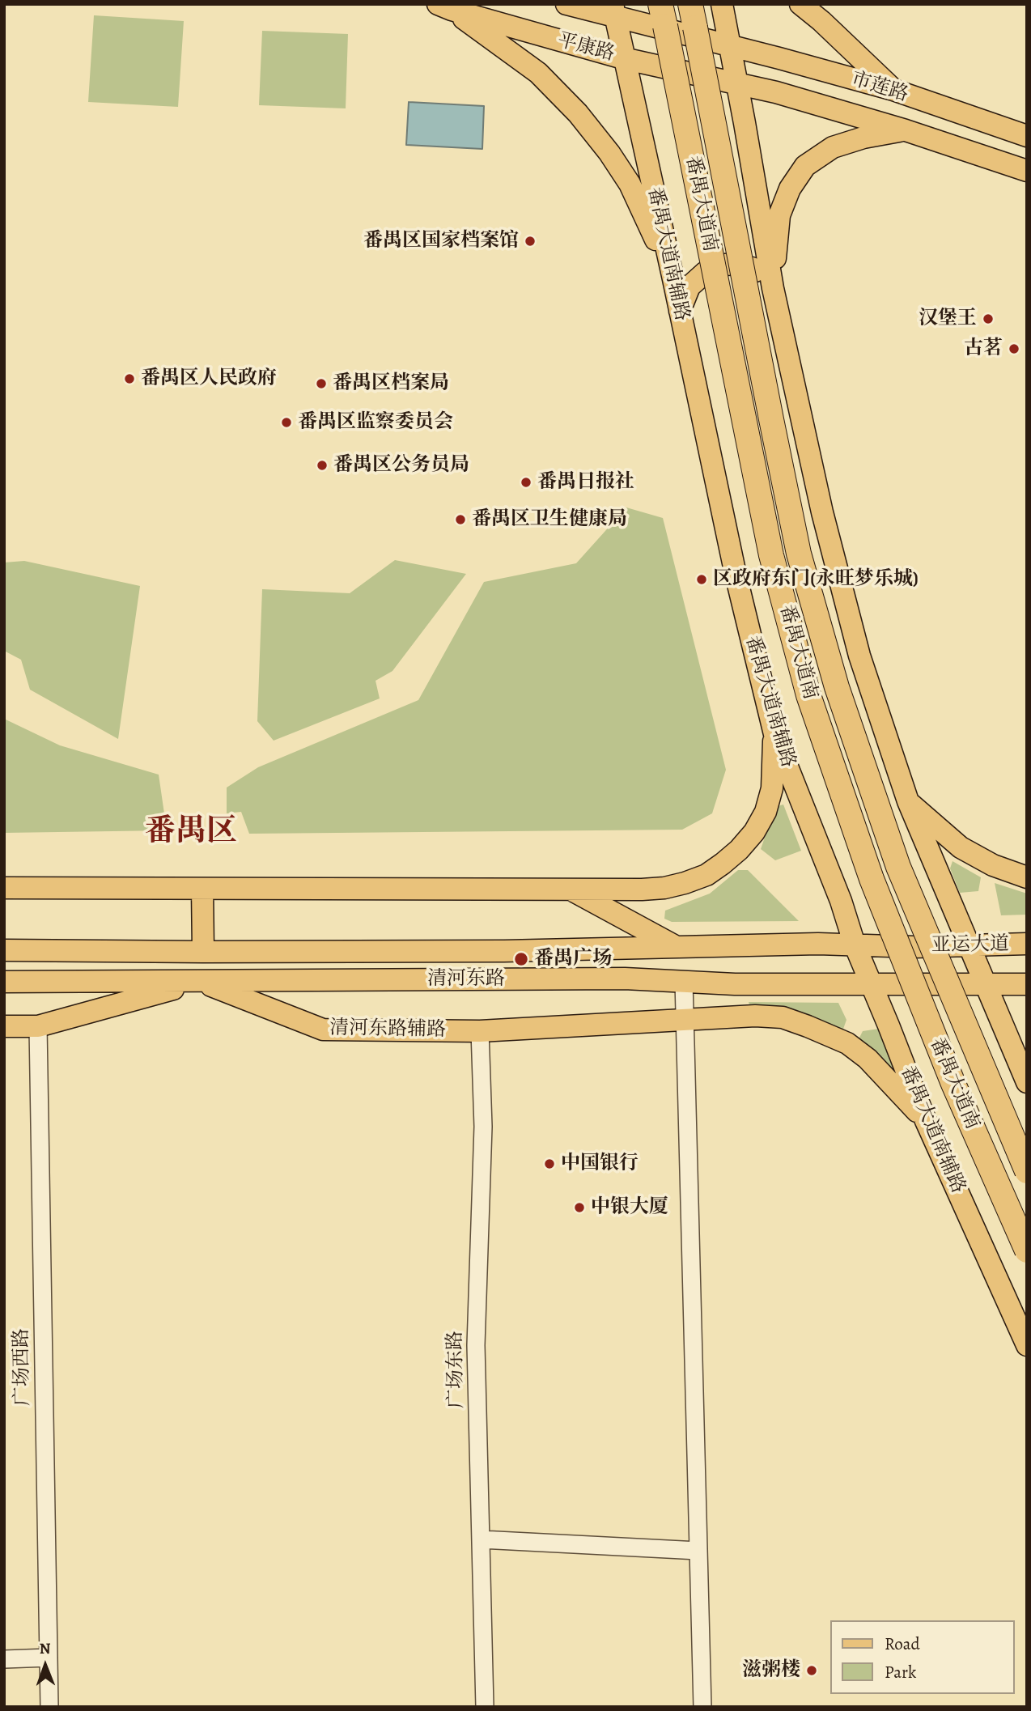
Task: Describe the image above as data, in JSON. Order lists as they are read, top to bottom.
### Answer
{
  "streets": {
    "highway": ["番禺大道南"],
    "main road": [
      "平康路",
      "市莲路",
      "番禺大道南辅路",
      "亚运大道",
      "清河东路",
      "清河东路辅路"
    ],
    "street": ["广场西路", "广场东路"]
  },
  "crossings": [
    ["平康路", "市莲路"],
    ["平康路", "番禺大道南辅路"],
    ["番禺大道南辅路", "清河东路"],
    ["番禺大道南辅路", "清河东路辅路"],
    ["亚运大道", "清河东路"],
    ["清河东路", "清河东路辅路"],
    ["清河东路辅路", "广场东路"]
  ],
  "districts": ["番禺区"],
  "places": [
    "番禺区国家档案馆",
    "汉堡王",
    "古茗",
    "番禺区人民政府",
    "番禺区档案局",
    "番禺区监察委员会",
    "番禺区公务员局",
    "番禺日报社",
    "番禺区卫生健康局",
    "区政府东门(永旺梦乐城)",
    "番禺广场",
    "中国银行",
    "中银大厦",
    "滋粥楼"
  ],
  "legend": ["Road", "Park"],
  "north": "top"
}
